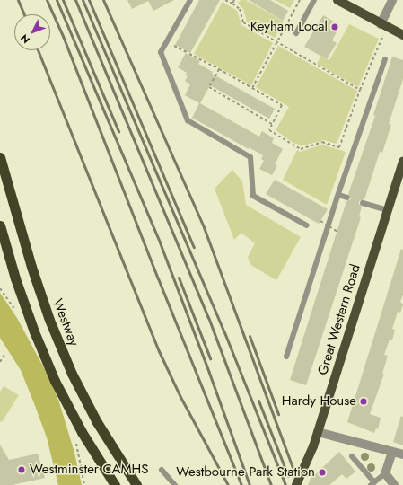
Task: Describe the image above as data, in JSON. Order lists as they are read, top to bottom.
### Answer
{
  "streets": {
    "highway": ["Westway"],
    "main road": ["Great Western Road"]
  },
  "places": [
    "Keyham Local",
    "Hardy House",
    "Westminster CAMHS",
    "Westbourne Park Station"
  ],
  "north": "bottom left"
}
